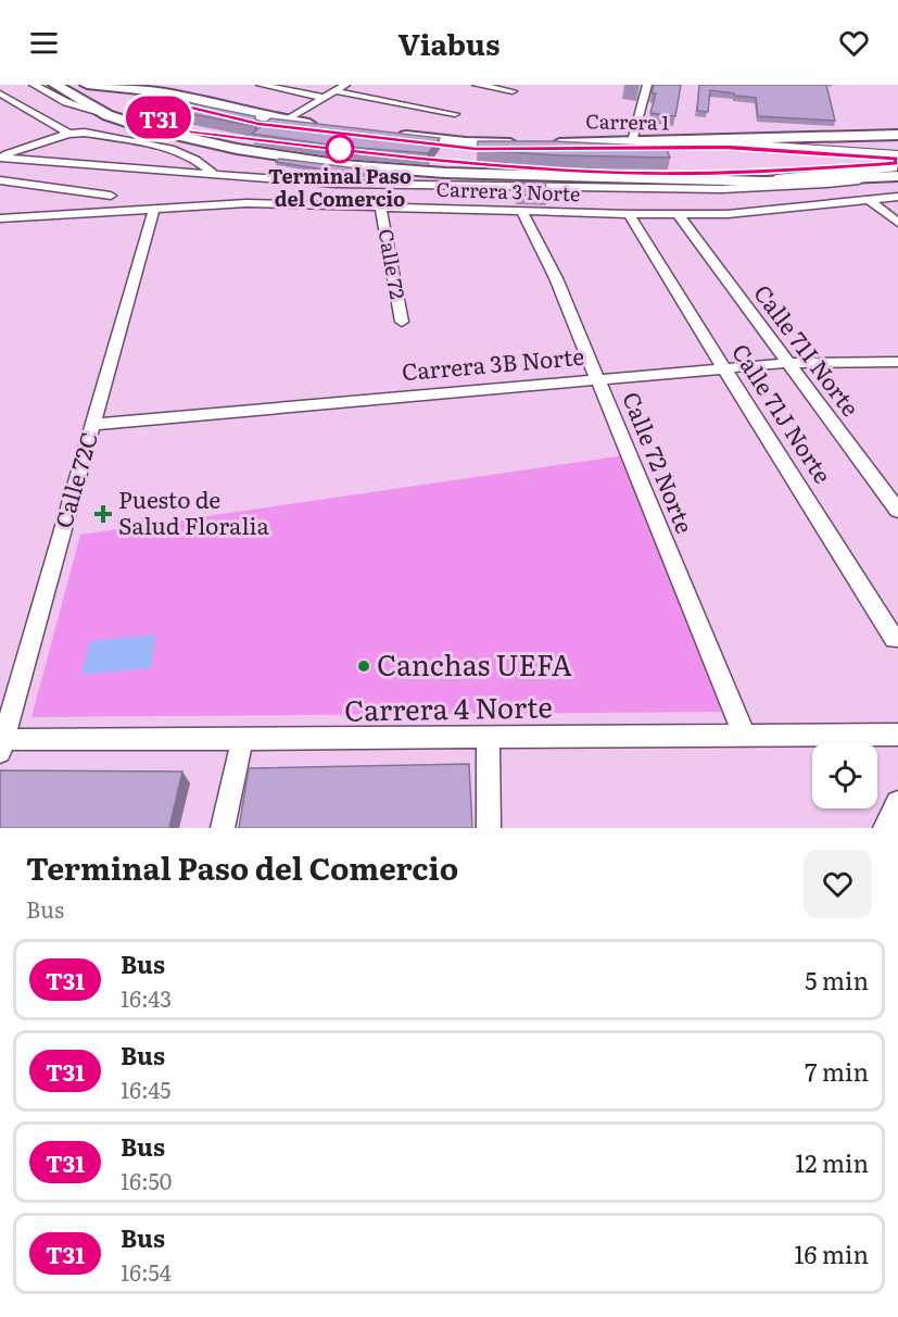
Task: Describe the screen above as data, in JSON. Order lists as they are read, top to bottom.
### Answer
{
  "streets": {
    "highway": ["Carrera 1"],
    "street": [
      "Carrera 3 Norte",
      "Calle 72",
      "Calle 71I Norte",
      "Carrera 3B Norte",
      "Calle 71J Norte",
      "Calle 72 Norte",
      "Calle 72C",
      "Carrera 4 Norte"
    ]
  },
  "crossings": [
    ["Carrera 3 Norte", "Calle 72"],
    ["Carrera 3 Norte", "Calle 71I Norte"],
    ["Carrera 3 Norte", "Calle 71J Norte"],
    ["Carrera 3 Norte", "Calle 72 Norte"],
    ["Carrera 3 Norte", "Calle 72C"],
    ["Calle 71I Norte", "Carrera 3B Norte"],
    ["Carrera 3B Norte", "Calle 71J Norte"],
    ["Carrera 3B Norte", "Calle 72 Norte"],
    ["Carrera 3B Norte", "Calle 72C"],
    ["Calle 72 Norte", "Carrera 4 Norte"],
    ["Calle 72C", "Carrera 4 Norte"]
  ],
  "places": {
    "other": ["Terminal Paso del Comercio", "Canchas UEFA"],
    "health": ["Puesto de Salud Floralia"]
  },
  "lines": ["bus line T31"],
  "page": {
    "header": "Viabus",
    "on_map": "T31",
    "heading": ["Terminal Paso del Comercio", "Bus"],
    "list": [
      {
        "mark": "T31",
        "name": "Bus",
        "note": "16:43",
        "value": "5 min"
      },
      {
        "mark": "T31",
        "name": "Bus",
        "note": "16:45",
        "value": "7 min"
      },
      {
        "mark": "T31",
        "name": "Bus",
        "note": "16:50",
        "value": "12 min"
      },
      {
        "mark": "T31",
        "name": "Bus",
        "note": "16:54",
        "value": "16 min"
      }
    ]
  }
}
